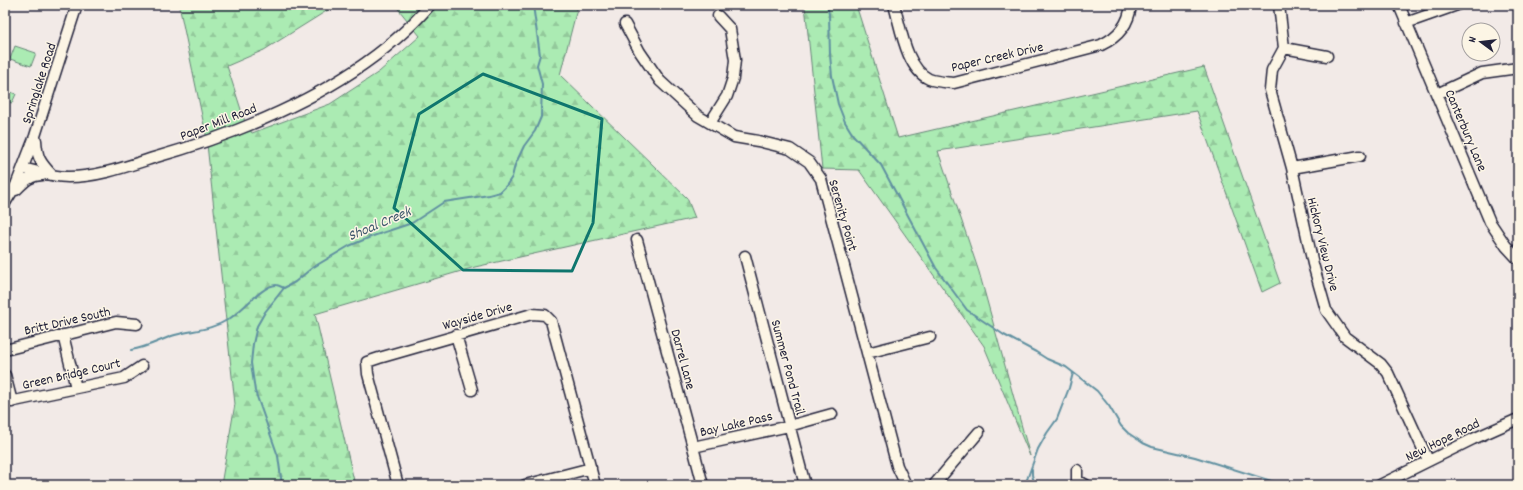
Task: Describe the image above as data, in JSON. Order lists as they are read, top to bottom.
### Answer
{
  "streets": {
    "street": [
      "Paper Creek Drive",
      "Springlake Road",
      "Paper Mill Road",
      "Canterbury Lane",
      "Serenity Point",
      "Hickory View Drive",
      "Wayside Drive",
      "Britt Drive South",
      "Darrel Lane",
      "Summer Pond Trail",
      "Green Bridge Court",
      "Bay Lake Pass",
      "New Hope Road"
    ]
  },
  "crossings": [
    ["Springlake Road", "Paper Mill Road"],
    ["Hickory View Drive", "New Hope Road"],
    ["Darrel Lane", "Bay Lake Pass"],
    ["Summer Pond Trail", "Bay Lake Pass"]
  ],
  "water": ["Shoal Creek"],
  "north": "left"
}
